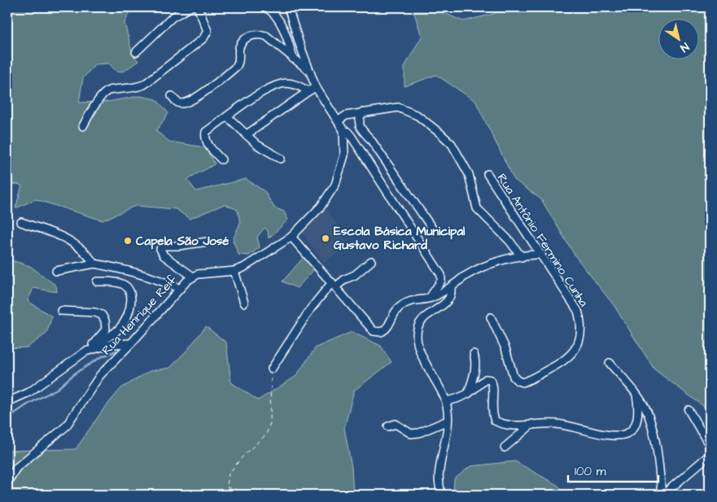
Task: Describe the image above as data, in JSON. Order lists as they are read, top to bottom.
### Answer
{
  "streets": {
    "street": ["Rua Antônio Fermino Cunha", "Rua Henrique Reif"]
  },
  "places": ["Escola Básica Municipal Gustavo Richard", "Capela São José"],
  "scale_bar": "100 m",
  "north": "bottom right"
}
